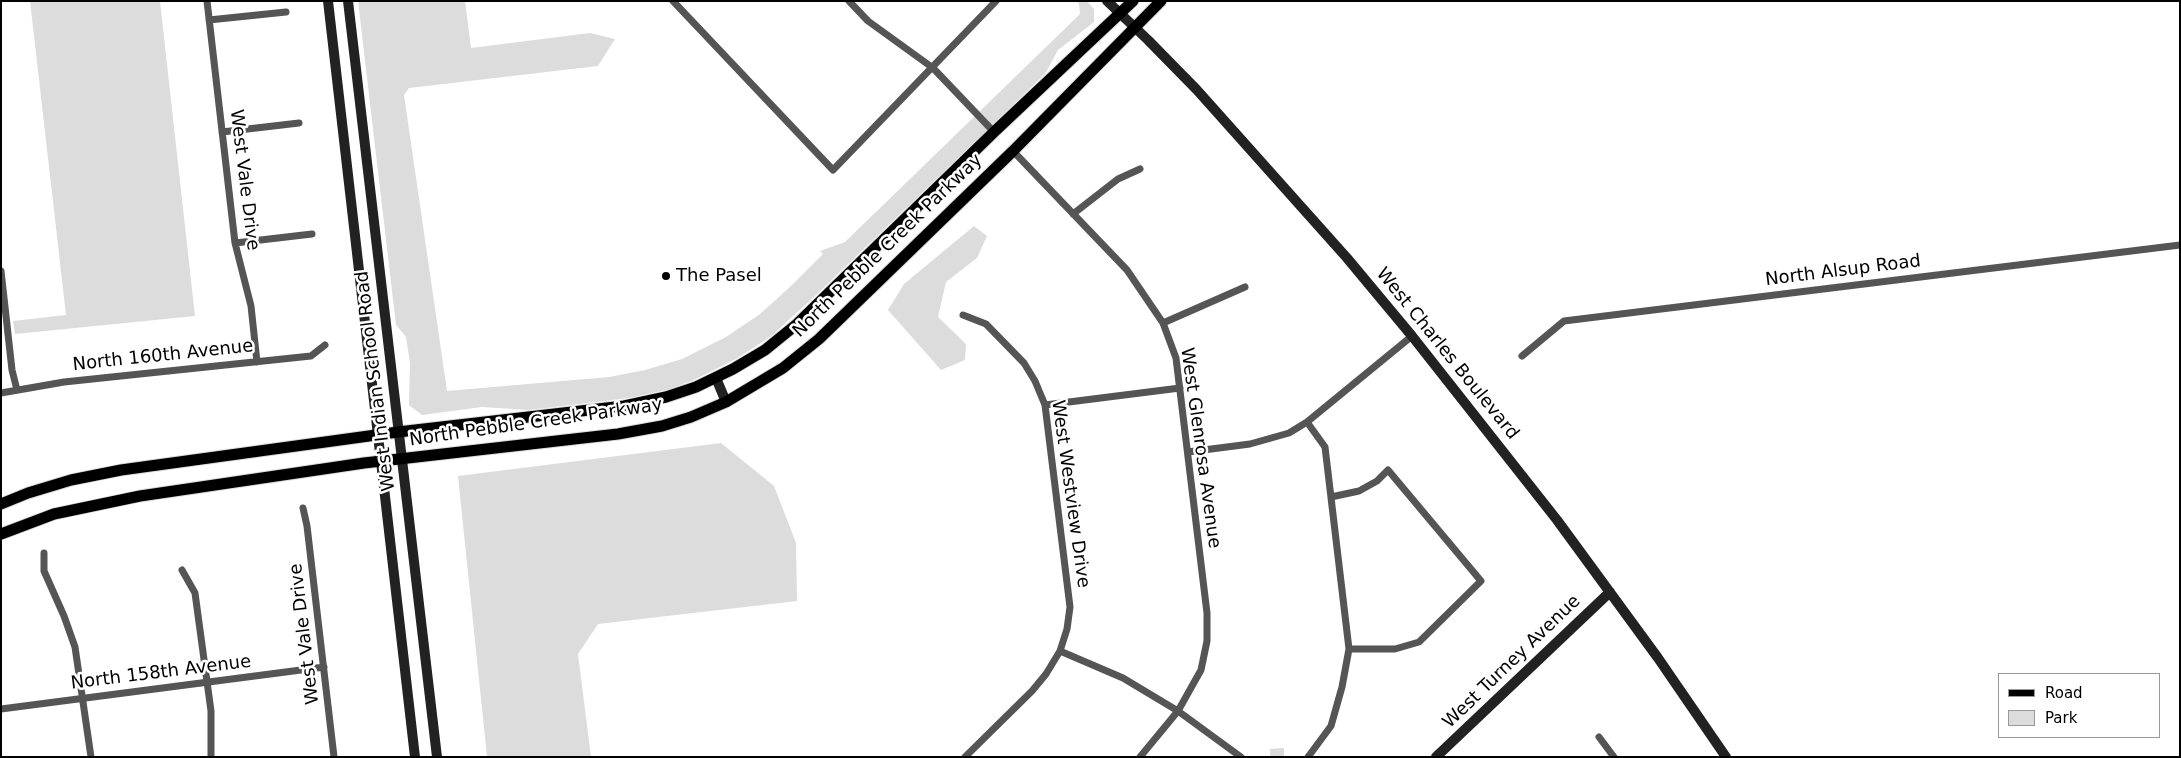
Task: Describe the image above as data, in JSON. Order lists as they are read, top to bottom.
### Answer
{
  "streets": {
    "main road": [
      "North Pebble Creek Parkway",
      "West Charles Boulevard",
      "West Indian School Road",
      "West Turney Avenue"
    ],
    "street": [
      "West Vale Drive",
      "North Alsup Road",
      "North 160th Avenue",
      "West Glenrosa Avenue",
      "West Westview Drive",
      "North 158th Avenue"
    ]
  },
  "crossings": [
    ["West Vale Drive", "North 160th Avenue"],
    ["West Vale Drive", "North 158th Avenue"],
    ["North Pebble Creek Parkway", "West Charles Boulevard"],
    ["North Pebble Creek Parkway", "West Indian School Road"],
    ["North Pebble Creek Parkway", "West Glenrosa Avenue"],
    ["West Charles Boulevard", "West Turney Avenue"]
  ],
  "places": ["The Pasel"],
  "legend": ["Road", "Park"]
}
